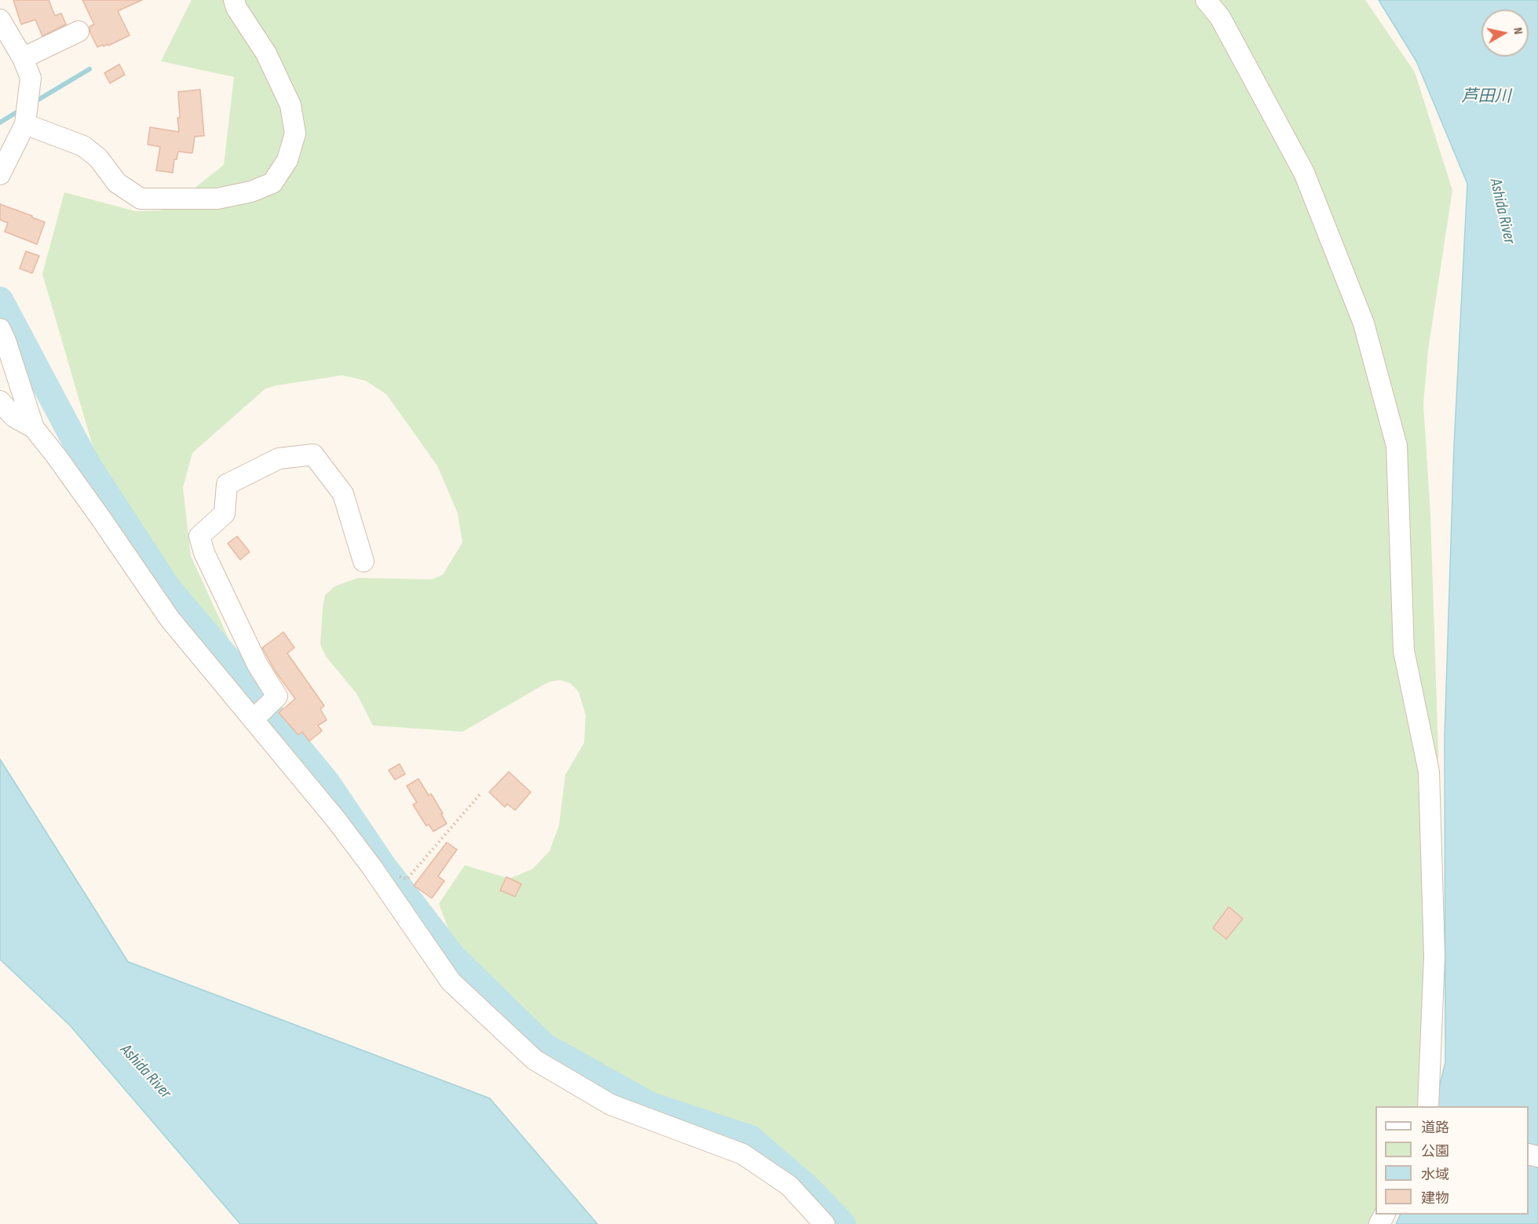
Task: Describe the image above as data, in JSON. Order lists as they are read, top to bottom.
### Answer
{
  "water": ["芦田川", "Ashida River"],
  "legend": [
    "道路",
    "公園",
    "水域",
    "建物"
  ],
  "north": "right"
}
